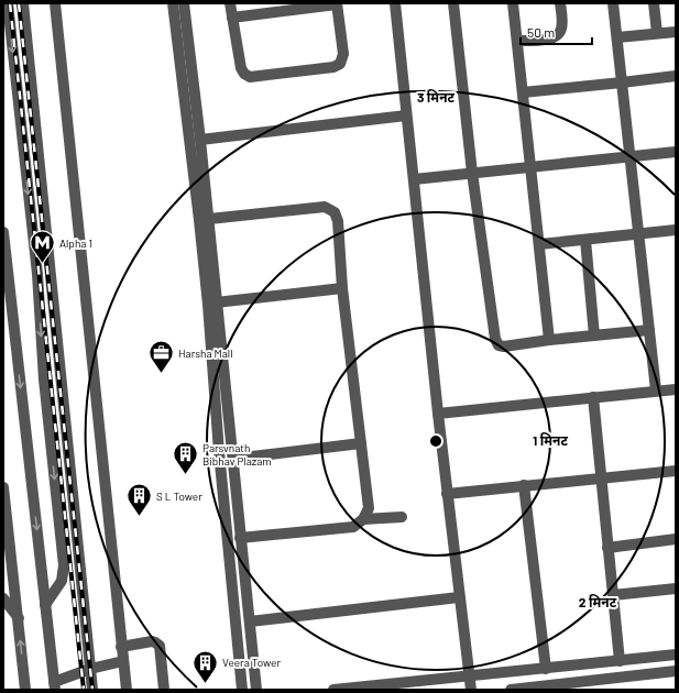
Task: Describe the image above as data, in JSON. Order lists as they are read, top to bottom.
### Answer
{
  "places": {
    "metro station": ["Alpha 1"],
    "office": ["Harsha Mall"],
    "building": ["Parsvnath Bibhav Plazam", "S L Tower", "Veera Tower"]
  },
  "scale_bar": "50 m",
  "rings": ["3 मिनट", "1 मिनट", "2 मिनट"]
}
